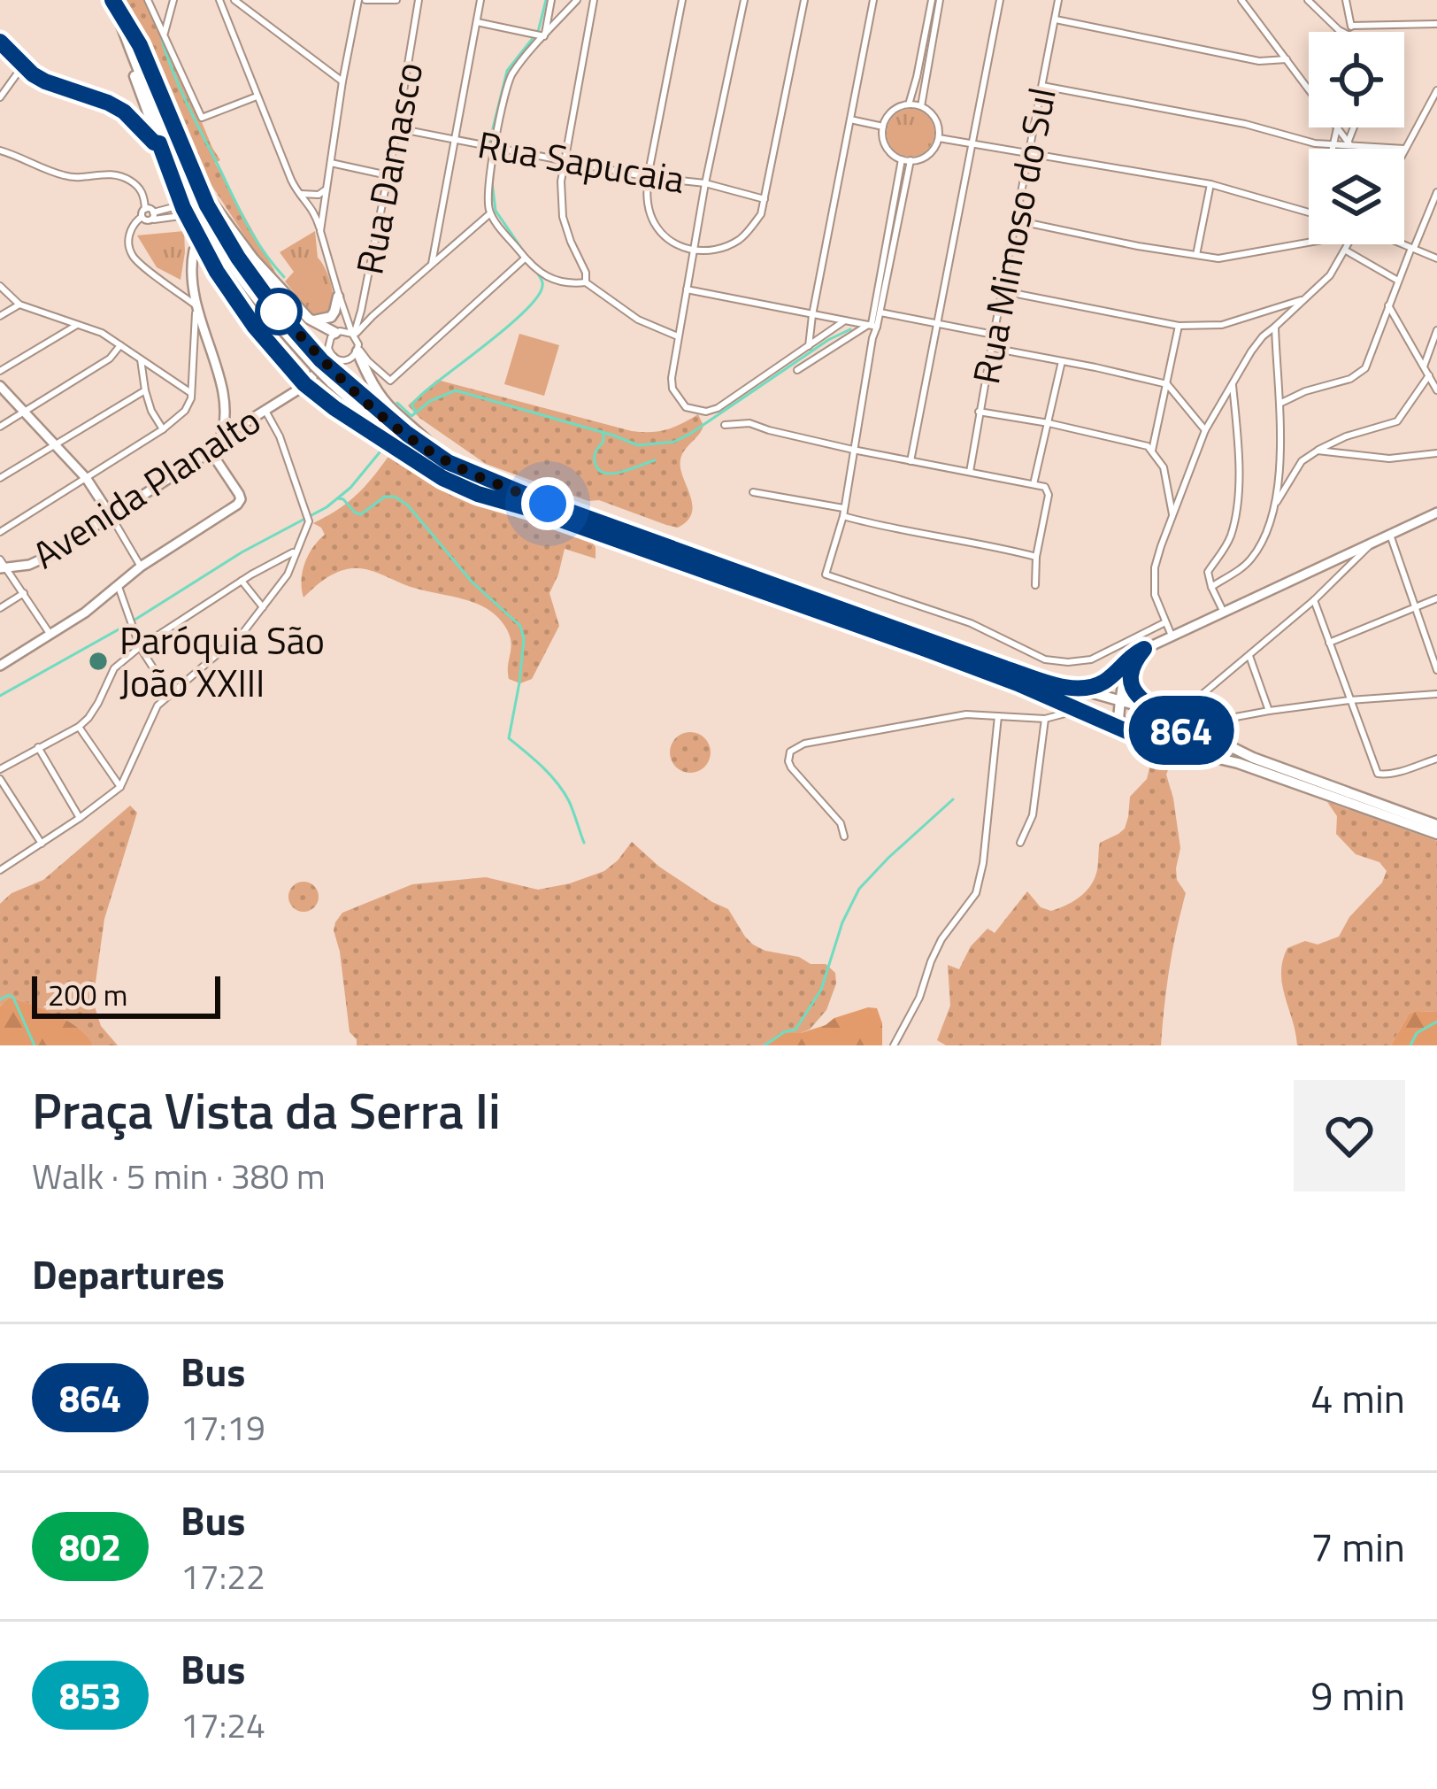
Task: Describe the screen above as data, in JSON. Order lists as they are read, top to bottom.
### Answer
{
  "streets": {
    "street": [
      "Rua Sapucaia",
      "Rua Damasco",
      "Rua Mimoso do Sul",
      "Avenida Planalto"
    ]
  },
  "crossings": [
    ["Rua Sapucaia", "Rua Damasco"]
  ],
  "places": ["Paróquia São João XXIII"],
  "lines": ["bus line 864"],
  "scale_bar": "200 m",
  "page": {
    "on_map": "864",
    "scale": "200 m",
    "heading": [
      ["Praça Vista da Serra Ii", "Walk · 5 min · 380 m"],
      "Departures"
    ],
    "list": [
      {
        "mark": "864",
        "name": "Bus",
        "note": "17:19",
        "value": "4 min"
      },
      {
        "mark": "802",
        "name": "Bus",
        "note": "17:22",
        "value": "7 min"
      },
      {
        "mark": "853",
        "name": "Bus",
        "note": "17:24",
        "value": "9 min"
      }
    ]
  }
}
